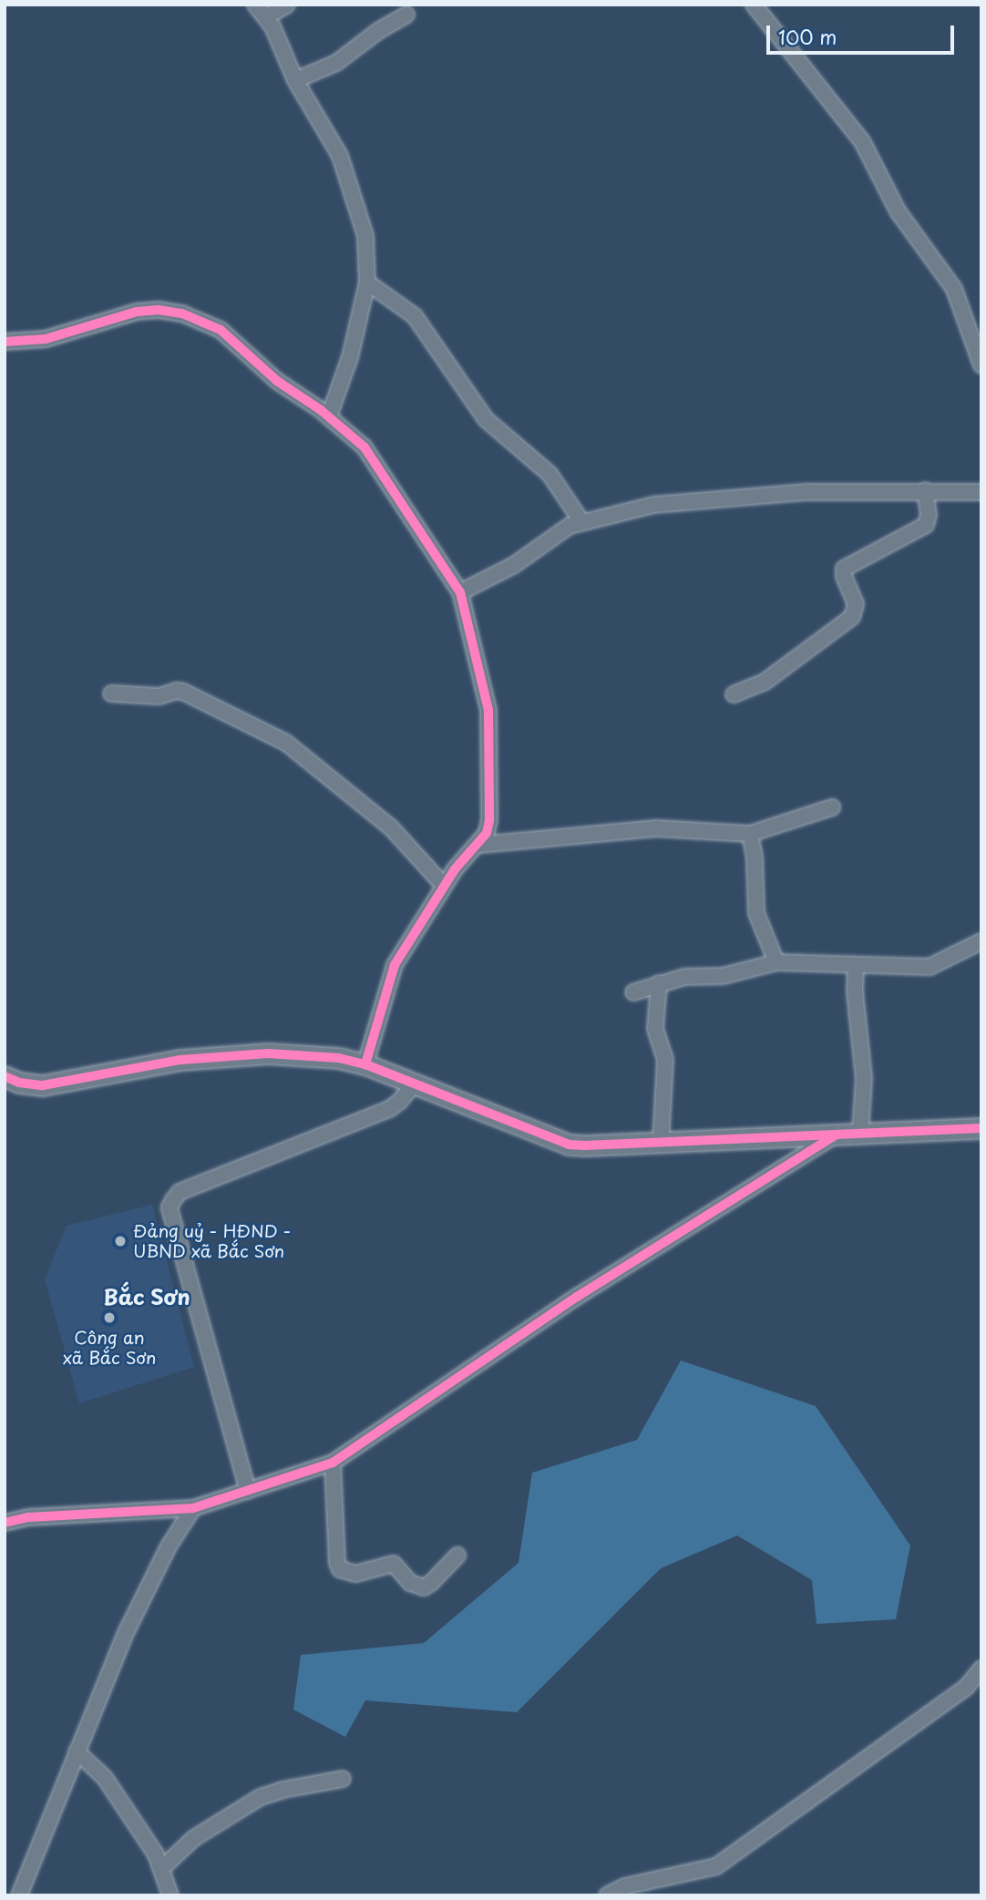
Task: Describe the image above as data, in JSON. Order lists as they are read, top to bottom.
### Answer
{
  "districts": ["Bắc Sơn"],
  "places": ["Đảng uỷ - HĐND - UBND xã Bắc Sơn", "Công an xã Bắc Sơn"],
  "scale_bar": "100 m"
}
